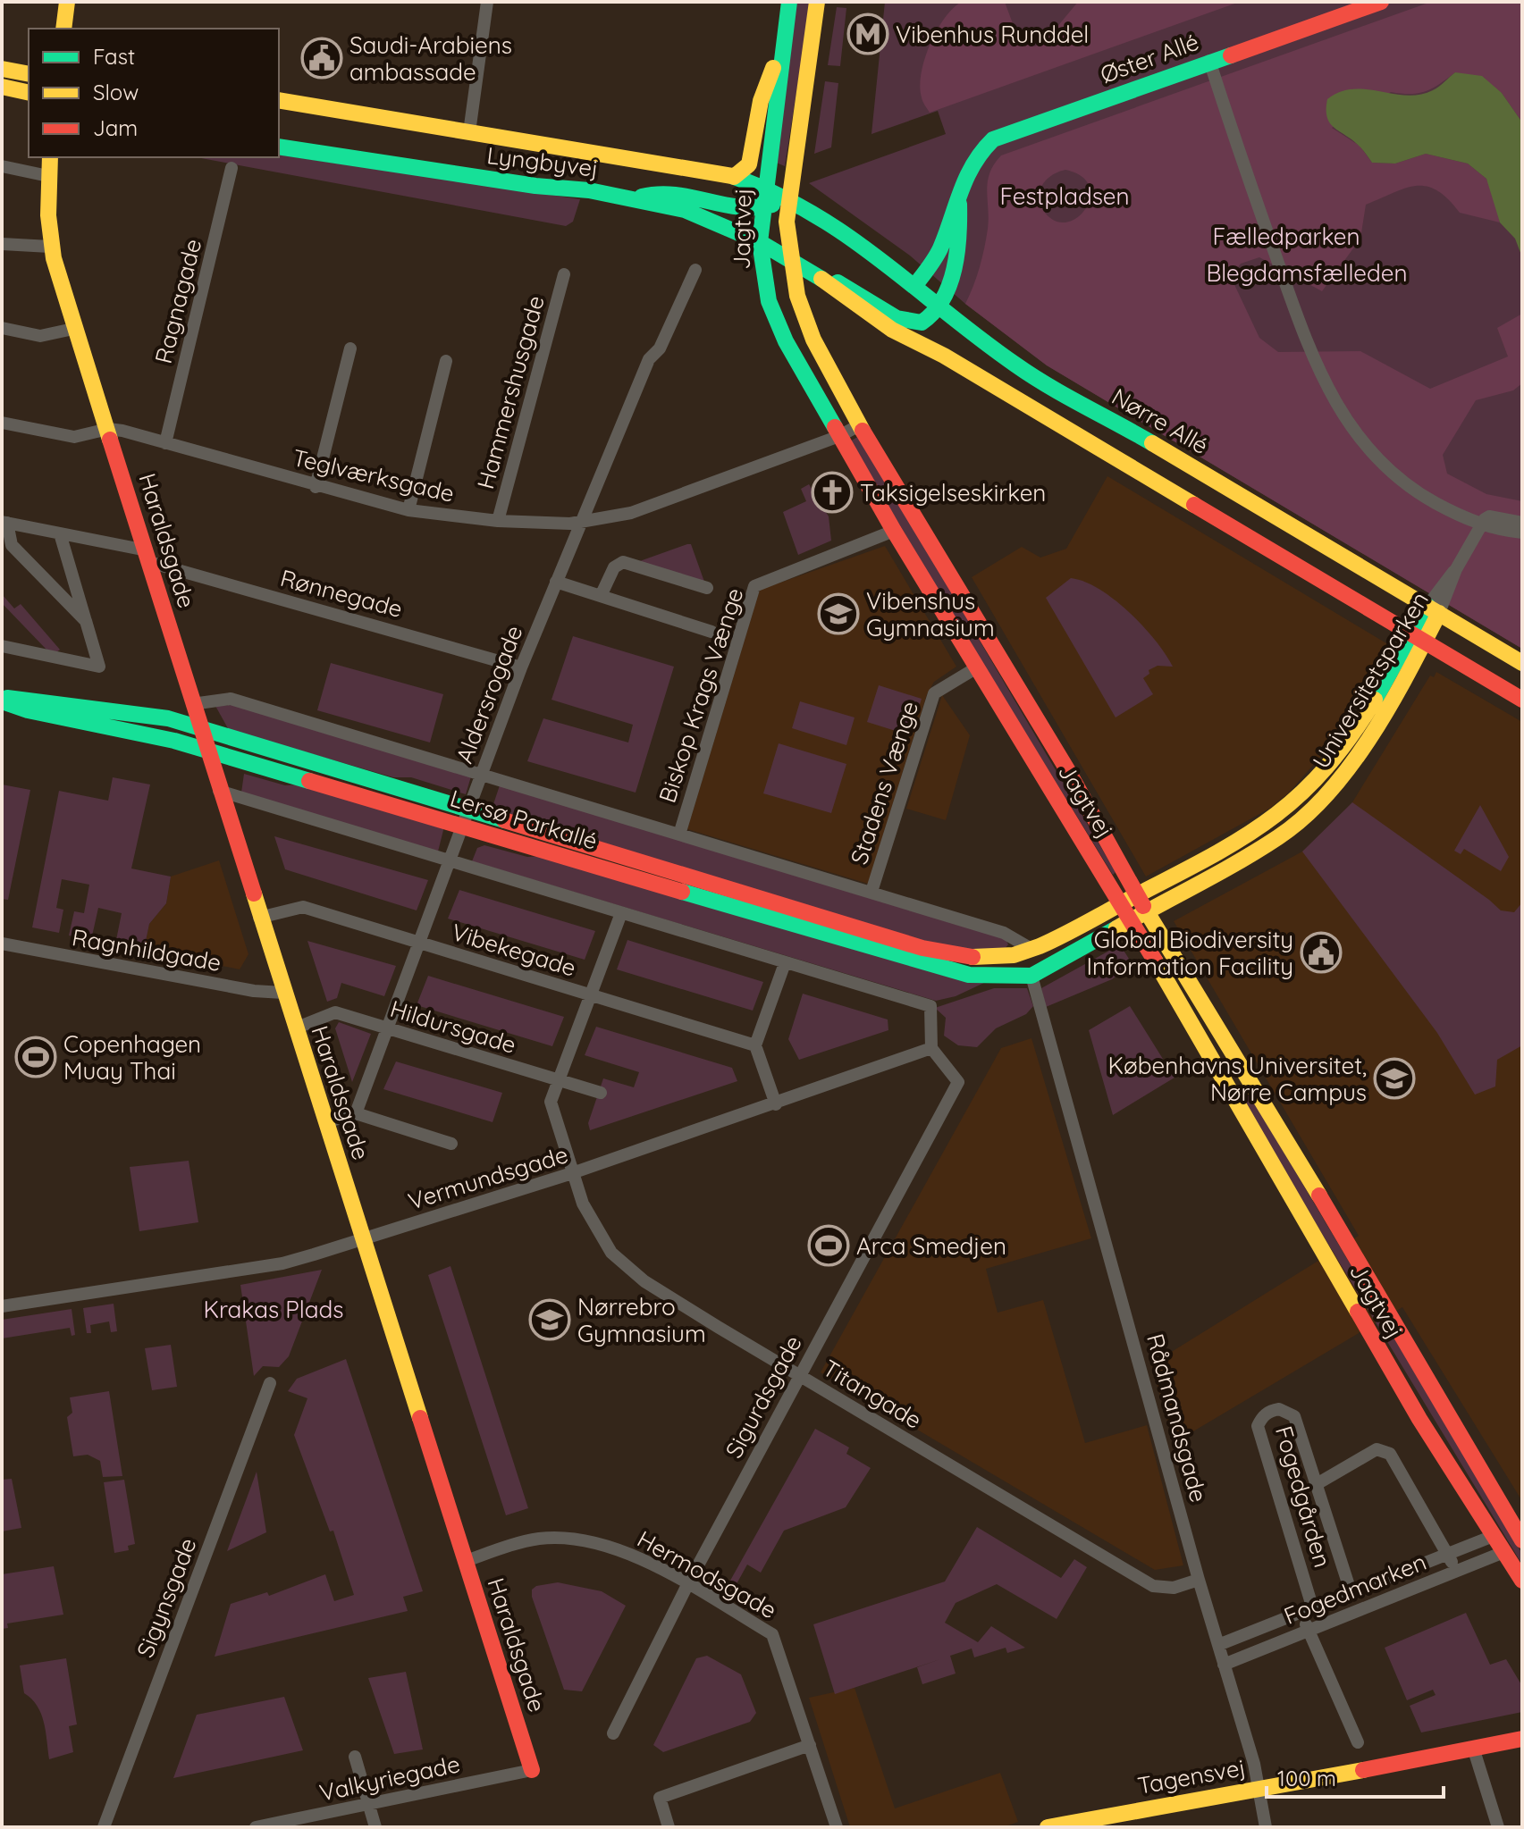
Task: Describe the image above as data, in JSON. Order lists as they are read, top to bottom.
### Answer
{
  "streets": {
    "street": [
      "Øster Allé",
      "Lyngbyvej",
      "Jagtvej",
      "Ragnagade",
      "Hammershusgade",
      "Nørre Allé",
      "Teglværksgade",
      "Haraldsgade",
      "Rønnegade",
      "Universitetsparken",
      "Aldersrogade",
      "Biskop Krags Vænge",
      "Stadens Vænge",
      "Lersø Parkallé",
      "Ragnhildgade",
      "Vibekegade",
      "Hildursgade",
      "Vermundsgade",
      "Titangade",
      "Sigurdsgade",
      "Rådmandsgade",
      "Fogedgården",
      "Hermodsgade",
      "Fogedmarken",
      "Sigynsgade",
      "Tagensvej",
      "Valkyriegade"
    ]
  },
  "crossings": [
    ["Øster Allé", "Nørre Allé"],
    ["Lyngbyvej", "Jagtvej"],
    ["Lyngbyvej", "Nørre Allé"],
    ["Jagtvej", "Nørre Allé"],
    ["Jagtvej", "Teglværksgade"],
    ["Jagtvej", "Universitetsparken"],
    ["Jagtvej", "Biskop Krags Vænge"],
    ["Jagtvej", "Stadens Vænge"],
    ["Jagtvej", "Lersø Parkallé"],
    ["Jagtvej", "Fogedmarken"],
    ["Ragnagade", "Teglværksgade"],
    ["Ragnagade", "Haraldsgade"],
    ["Hammershusgade", "Teglværksgade"],
    ["Nørre Allé", "Universitetsparken"],
    ["Teglværksgade", "Haraldsgade"],
    ["Teglværksgade", "Aldersrogade"],
    ["Haraldsgade", "Rønnegade"],
    ["Haraldsgade", "Lersø Parkallé"],
    ["Haraldsgade", "Ragnhildgade"],
    ["Haraldsgade", "Vibekegade"],
    ["Haraldsgade", "Hildursgade"],
    ["Haraldsgade", "Vermundsgade"],
    ["Haraldsgade", "Hermodsgade"],
    ["Haraldsgade", "Valkyriegade"],
    ["Rønnegade", "Aldersrogade"],
    ["Universitetsparken", "Lersø Parkallé"],
    ["Aldersrogade", "Lersø Parkallé"],
    ["Aldersrogade", "Vibekegade"],
    ["Aldersrogade", "Hildursgade"],
    ["Biskop Krags Vænge", "Lersø Parkallé"],
    ["Stadens Vænge", "Lersø Parkallé"],
    ["Lersø Parkallé", "Rådmandsgade"],
    ["Vibekegade", "Titangade"],
    ["Hildursgade", "Titangade"],
    ["Vermundsgade", "Titangade"],
    ["Vermundsgade", "Sigurdsgade"],
    ["Titangade", "Sigurdsgade"],
    ["Titangade", "Rådmandsgade"],
    ["Sigurdsgade", "Hermodsgade"],
    ["Rådmandsgade", "Fogedmarken"],
    ["Rådmandsgade", "Tagensvej"],
    ["Fogedgården", "Fogedmarken"]
  ],
  "parks": [
    "Festpladsen",
    "Fælledparken",
    "Blegdamsfælleden",
    "Krakas Plads"
  ],
  "places": {
    "metro station": ["Vibenhus Runddel"],
    "public building": ["Saudi-Arabiens ambassade", "Global Biodiversity Information Facility"],
    "church": ["Taksigelseskirken"],
    "school or university": ["Vibenshus Gymnasium", "Københavns Universitet, Nørre Campus", "Nørrebro Gymnasium"],
    "sports": ["Copenhagen Muay Thai", "Arca Smedjen"]
  },
  "legend": ["Fast", "Slow", "Jam"],
  "scale_bar": "100 m"
}
